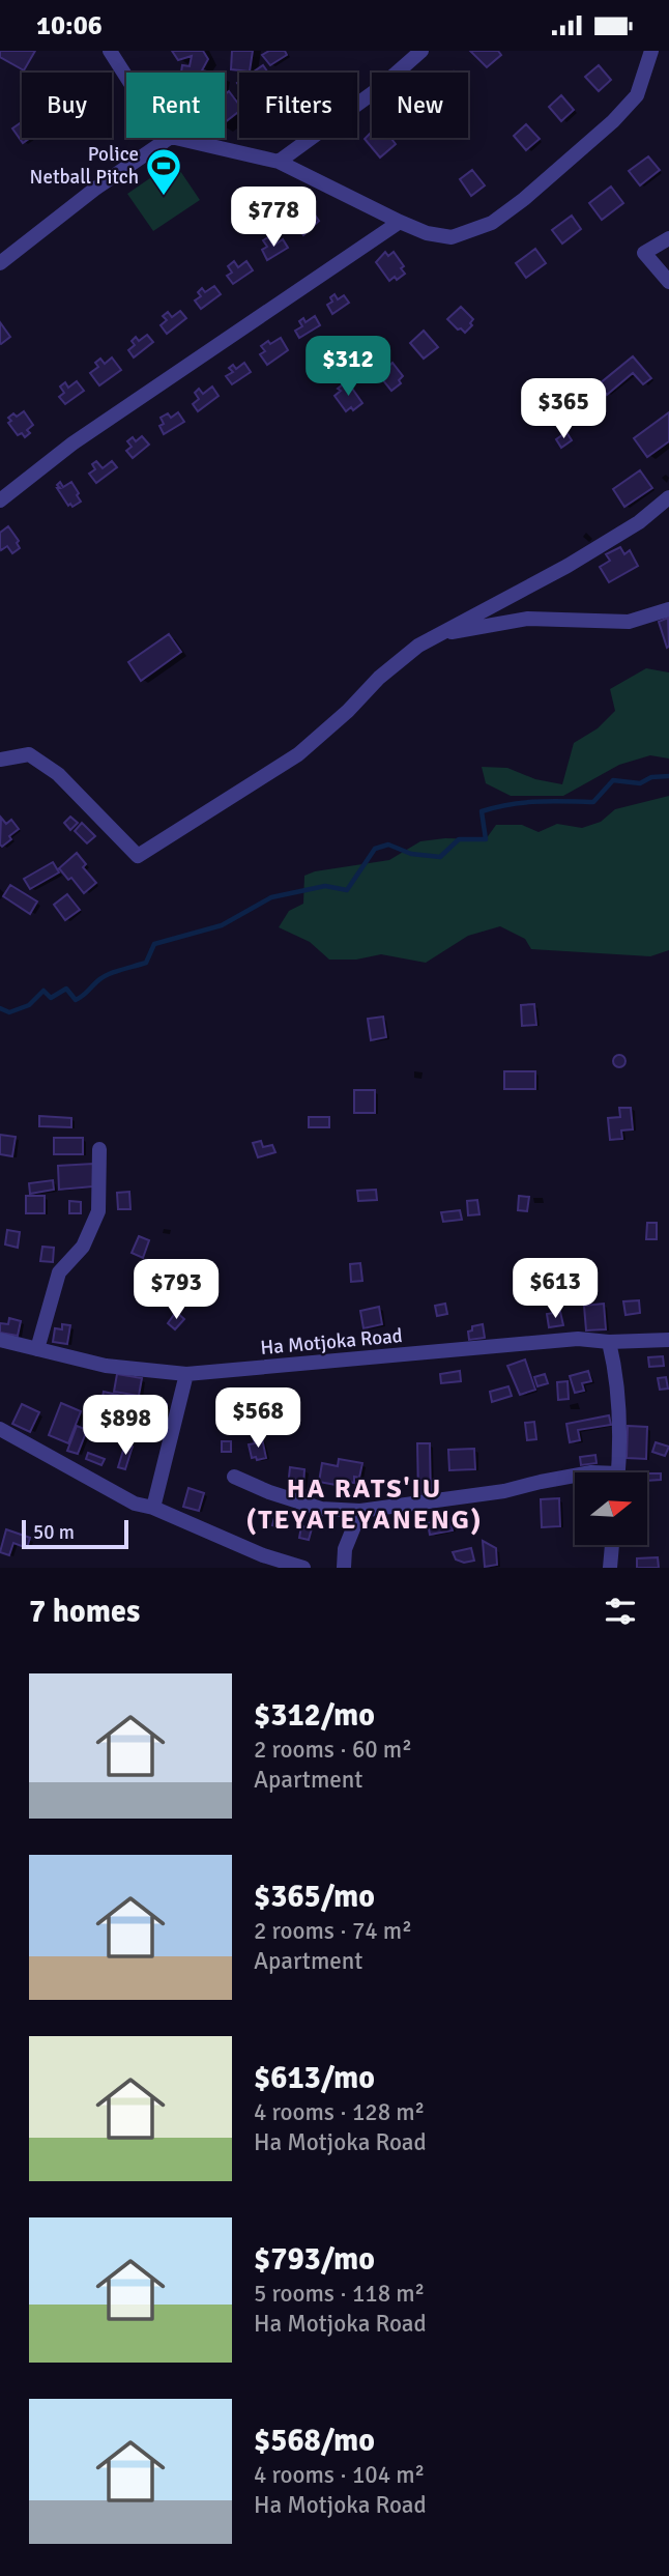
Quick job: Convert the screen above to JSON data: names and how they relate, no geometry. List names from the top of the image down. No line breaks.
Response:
{"streets":{"street":["Ha Motjoka Road"]},"districts":["HA RATS'IU (TEYATEYANENG)"],"places":{"sports":["Police Netball Pitch"]},"scale_bar":"50 m","north":"right","page":{"status":"10:06","chip":["Buy","Rent","Filters","New"],"price":["$778","$312","$365","$613","$793","$568","$898"],"scale":"50 m","heading":"7 homes","list":[{"name":"$312/mo","note":"2 rooms · 60 m² · Apartment"},{"name":"$365/mo","note":"2 rooms · 74 m² · Apartment"},{"name":"$613/mo","note":"4 rooms · 128 m² · Ha Motjoka Road"},{"name":"$793/mo","note":"5 rooms · 118 m² · Ha Motjoka Road"},{"name":"$568/mo","note":"4 rooms · 104 m² · Ha Motjoka Road"}]}}
